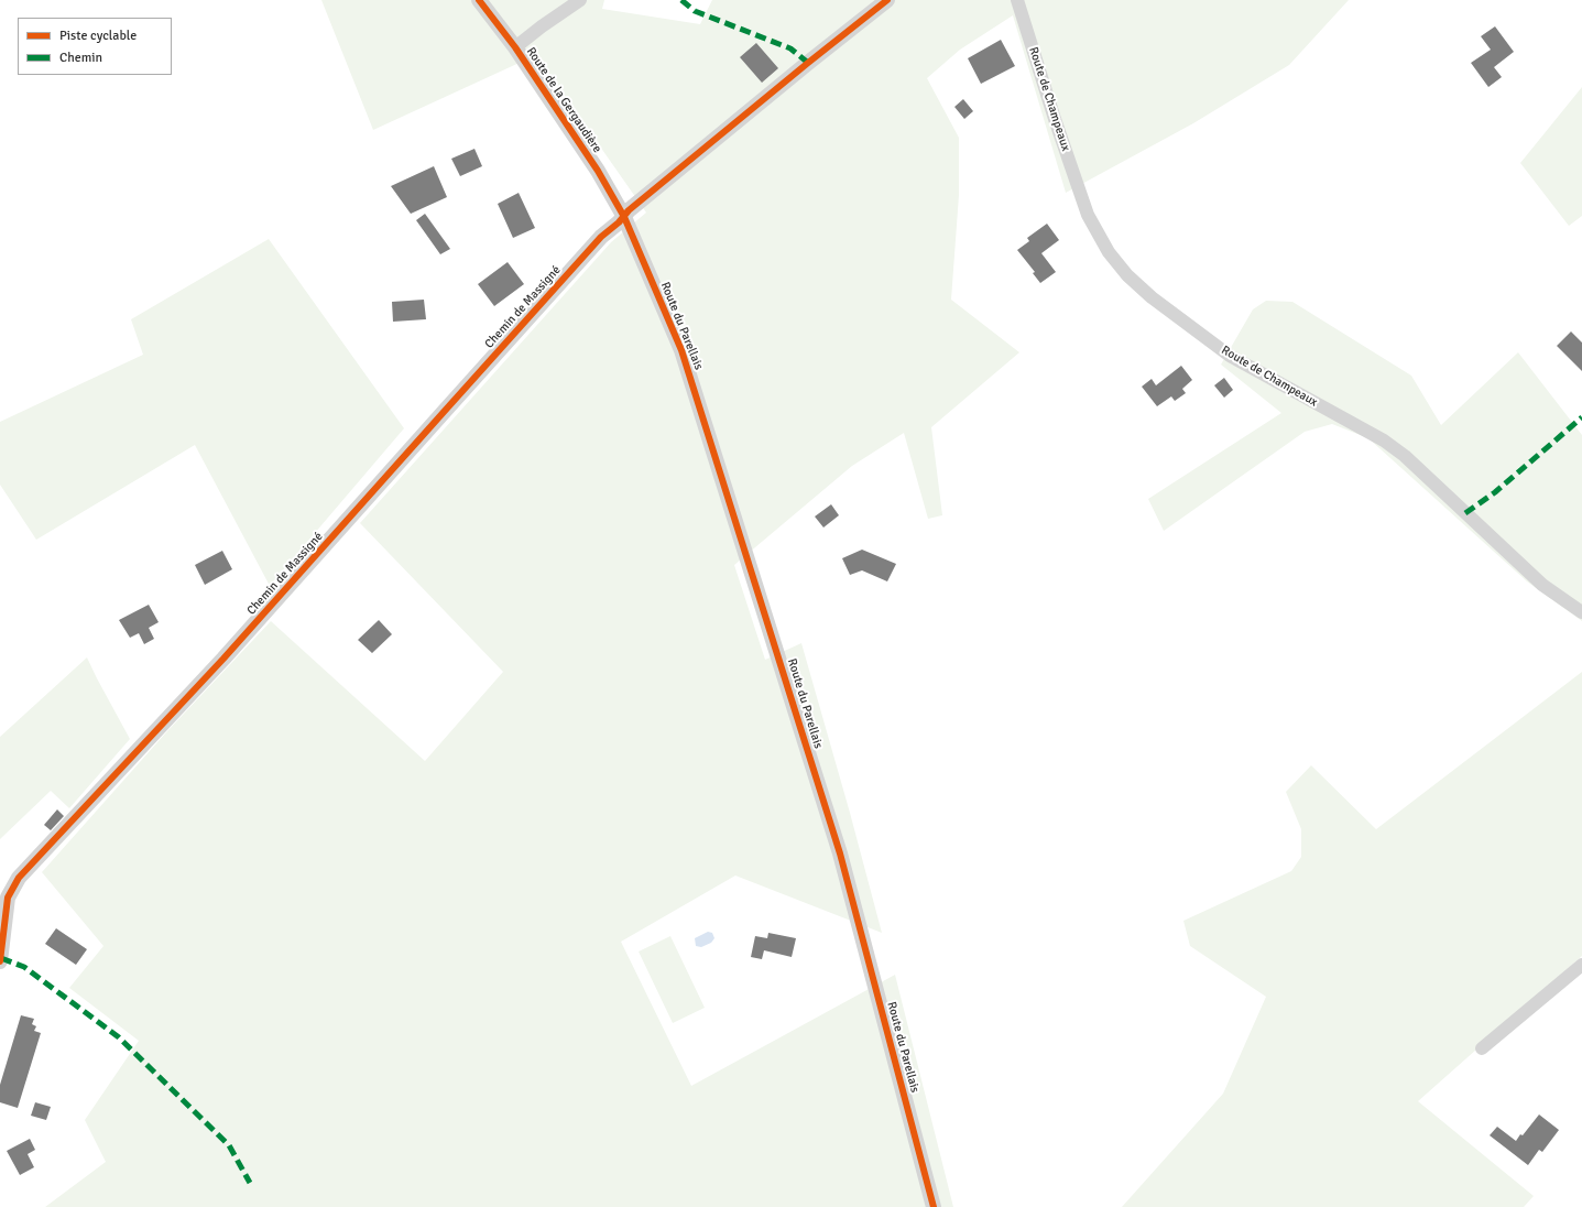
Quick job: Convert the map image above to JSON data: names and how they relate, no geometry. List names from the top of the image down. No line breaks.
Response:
{"streets":{"street":["Route de Champeaux","Route de la Gergaudière","Chemin de Massigné","Route du Parellais"]},"crossings":[["Route de la Gergaudière","Chemin de Massigné"],["Route de la Gergaudière","Route du Parellais"],["Chemin de Massigné","Route du Parellais"]],"legend":["Piste cyclable","Chemin"]}
